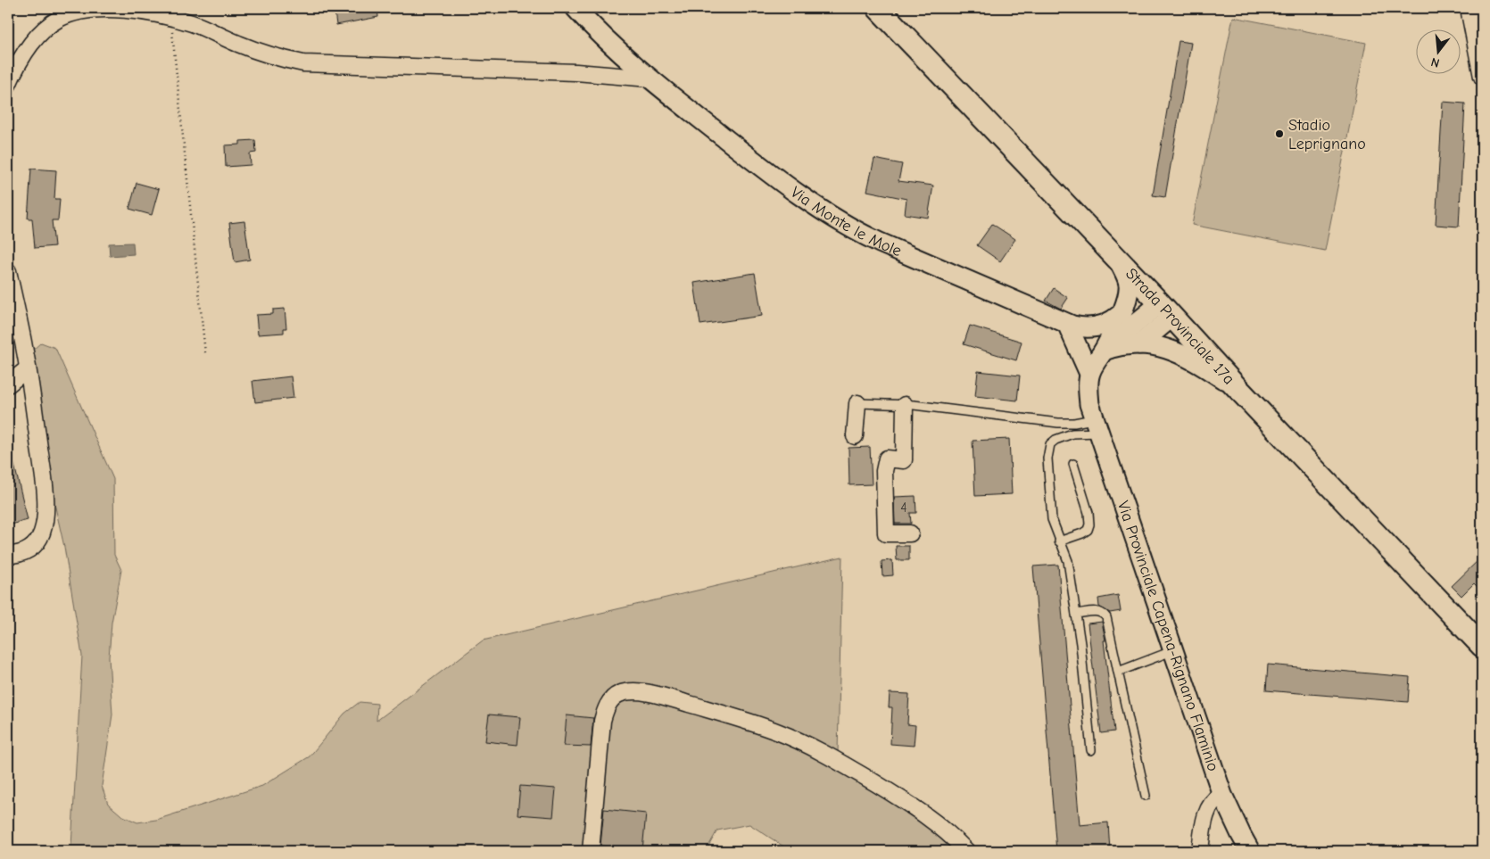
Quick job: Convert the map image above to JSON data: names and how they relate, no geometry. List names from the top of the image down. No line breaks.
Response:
{"streets":{"main road":["Strada Provinciale 17a"],"street":["Via Monte le Mole","Via Provinciale Capena-Rignano Flaminio"]},"places":["Stadio Leprignano"],"house_numbers":["4"],"north":"bottom"}
